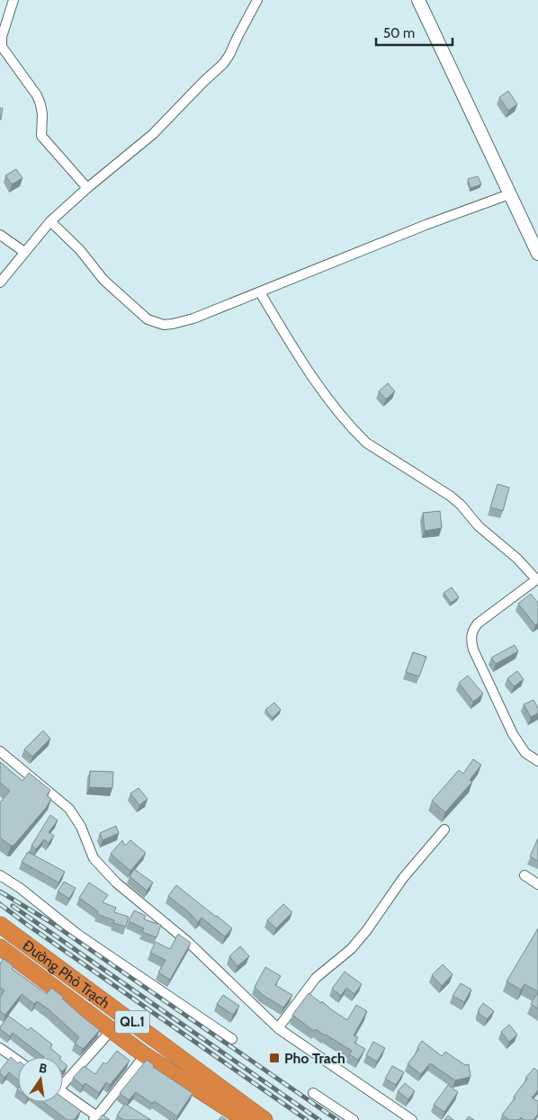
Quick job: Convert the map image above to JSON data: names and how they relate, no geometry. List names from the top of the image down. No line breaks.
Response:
{"streets":{"highway":["Đường Phò Trạch","QL.1"]},"places":{"transit":["Pho Trach"]},"scale_bar":"50 m","north":"top"}
